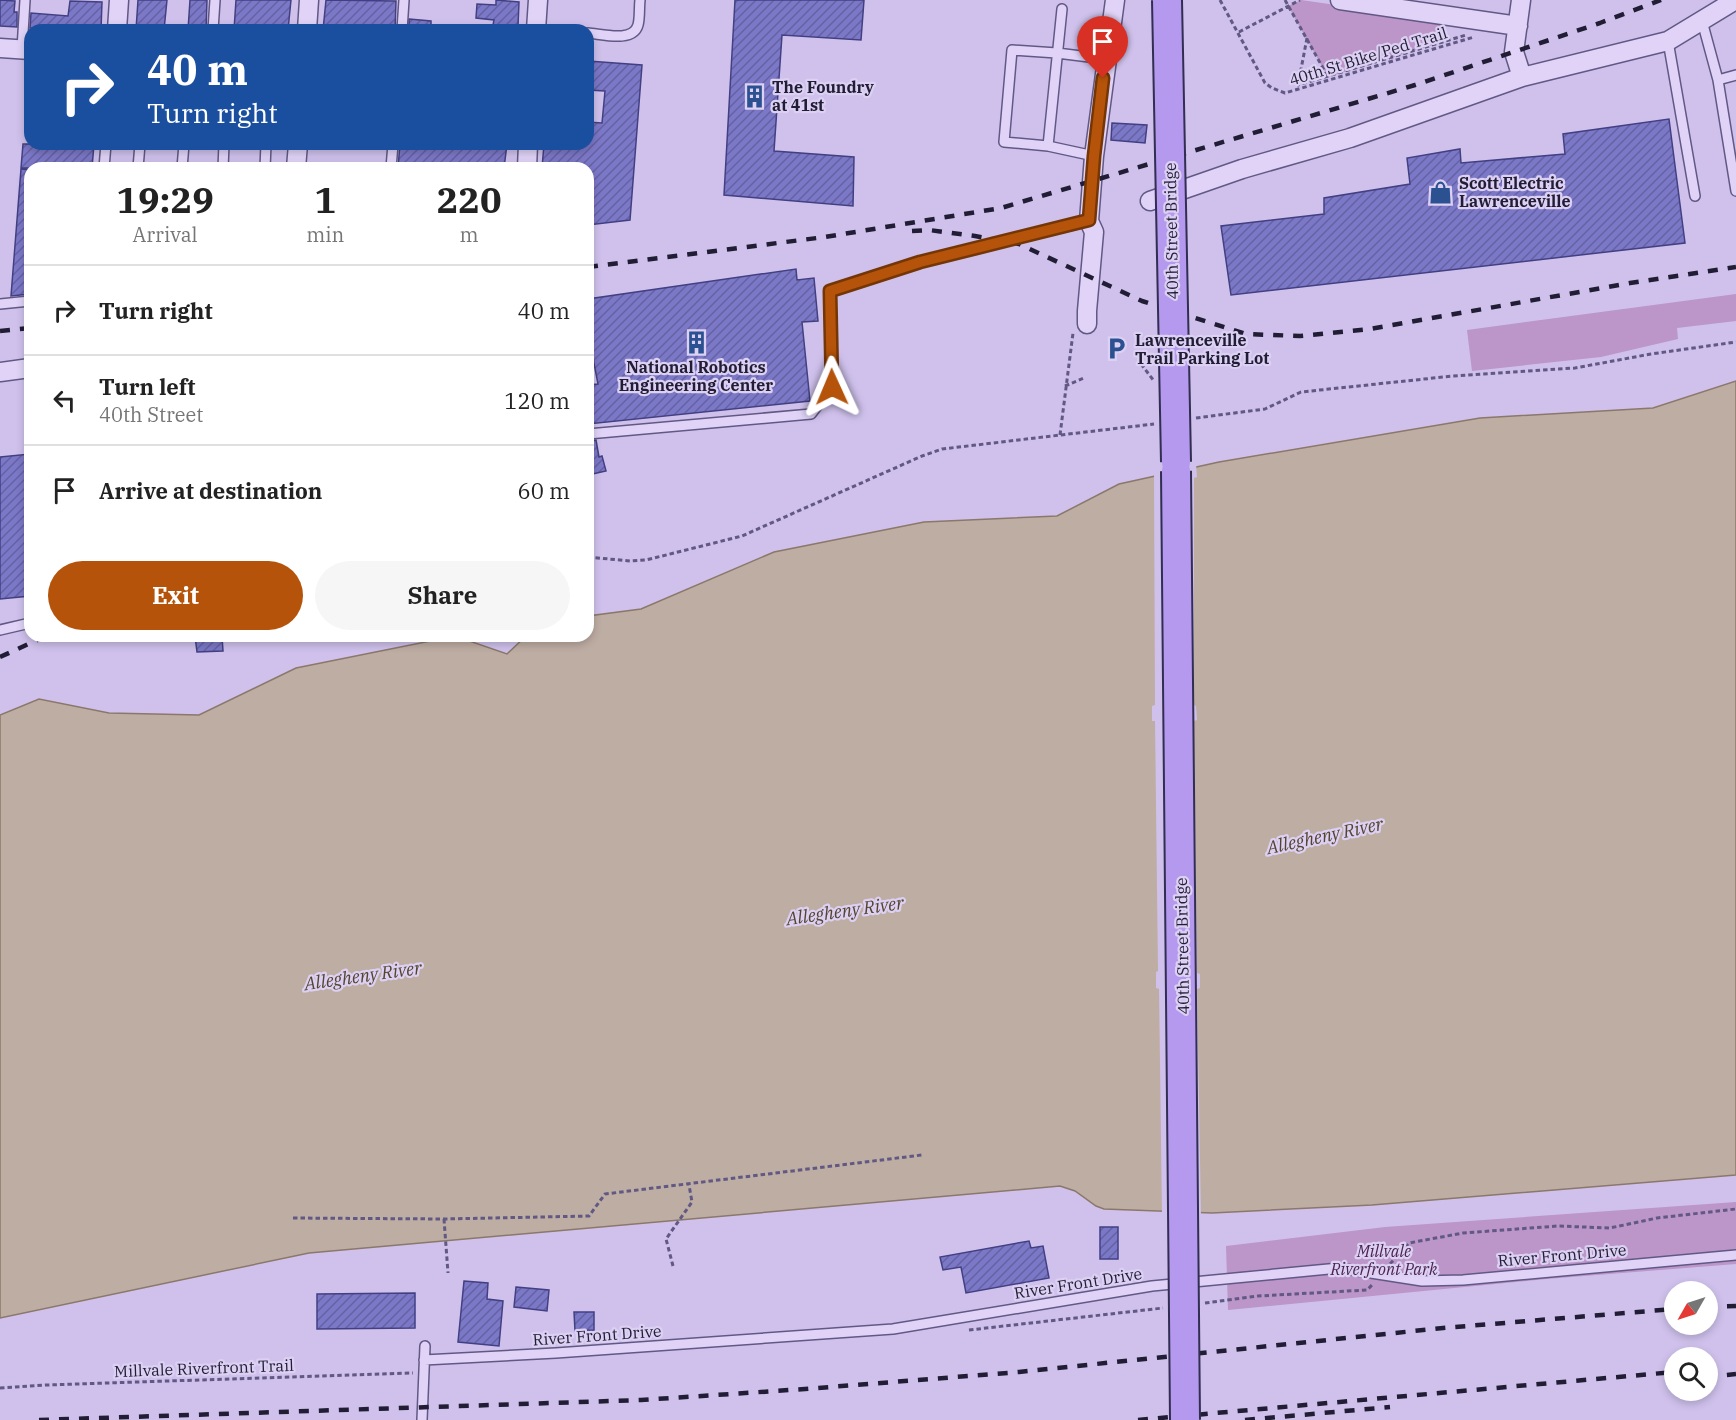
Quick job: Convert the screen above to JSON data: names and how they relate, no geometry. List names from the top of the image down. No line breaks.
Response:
{"streets":{"main road":["40th Street Bridge"],"lane":["River Front Drive"],"path":["40th St Bike/Ped Trail","Millvale Riverfront Trail"]},"water":["Allegheny River"],"parks":["Millvale Riverfront Park"],"places":{"building":["The Foundry at 41st","National Robotics Engineering Center"],"shop":["Scott Electric Lawrenceville"],"parking":["Lawrenceville Trail Parking Lot"]},"north":"bottom left","page":{"turn":["40 m","Turn right"],"eta":["19:29","Arrival","1","min","220","m"],"list":[{"name":"Turn right","value":"40 m"},{"name":"Turn left","note":"40th Street","value":"120 m"},{"name":"Arrive at destination","value":"60 m"}],"buttons":["Exit","Share"]}}
